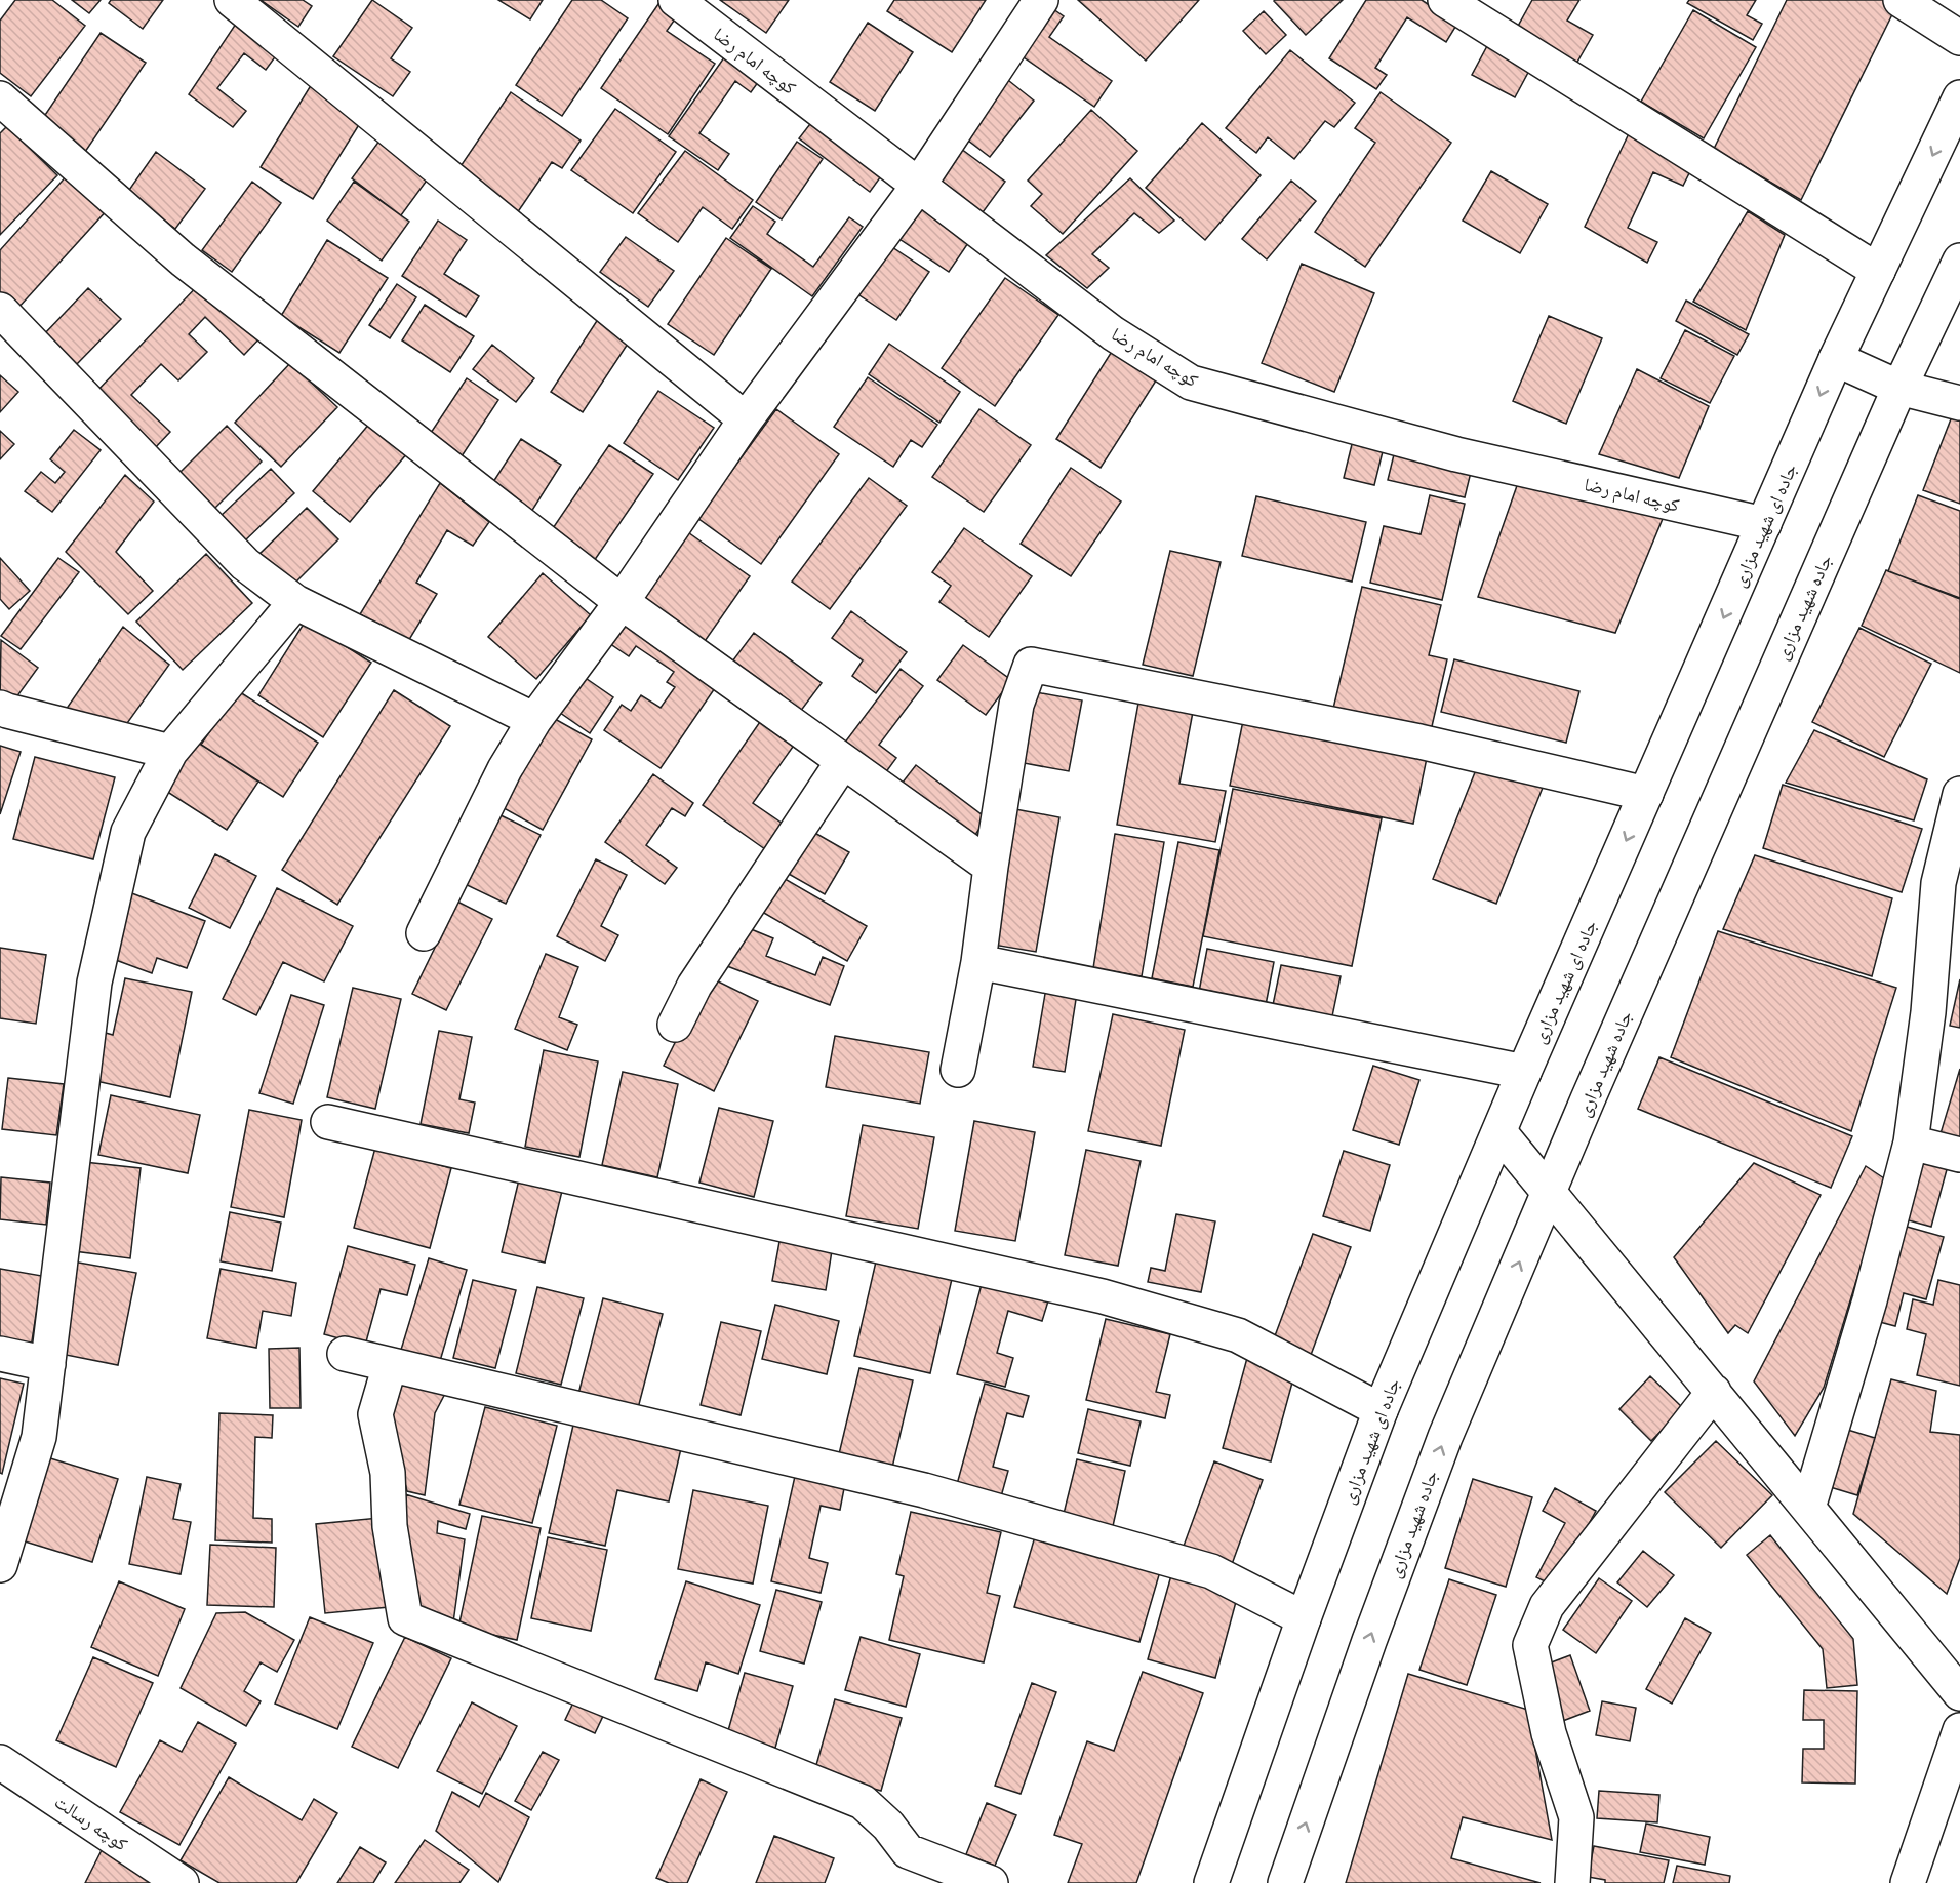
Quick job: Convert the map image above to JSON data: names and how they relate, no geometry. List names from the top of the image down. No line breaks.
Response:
{"streets":{"street":["کوچه امام رضا","جاده ای شهید مزاری","جاده شهید مزاری","کوچه رسالت"]},"crossings":[["کوچه امام رضا","جاده ای شهید مزاری"]],"one_way":["جاده ای شهید مزاری"]}
